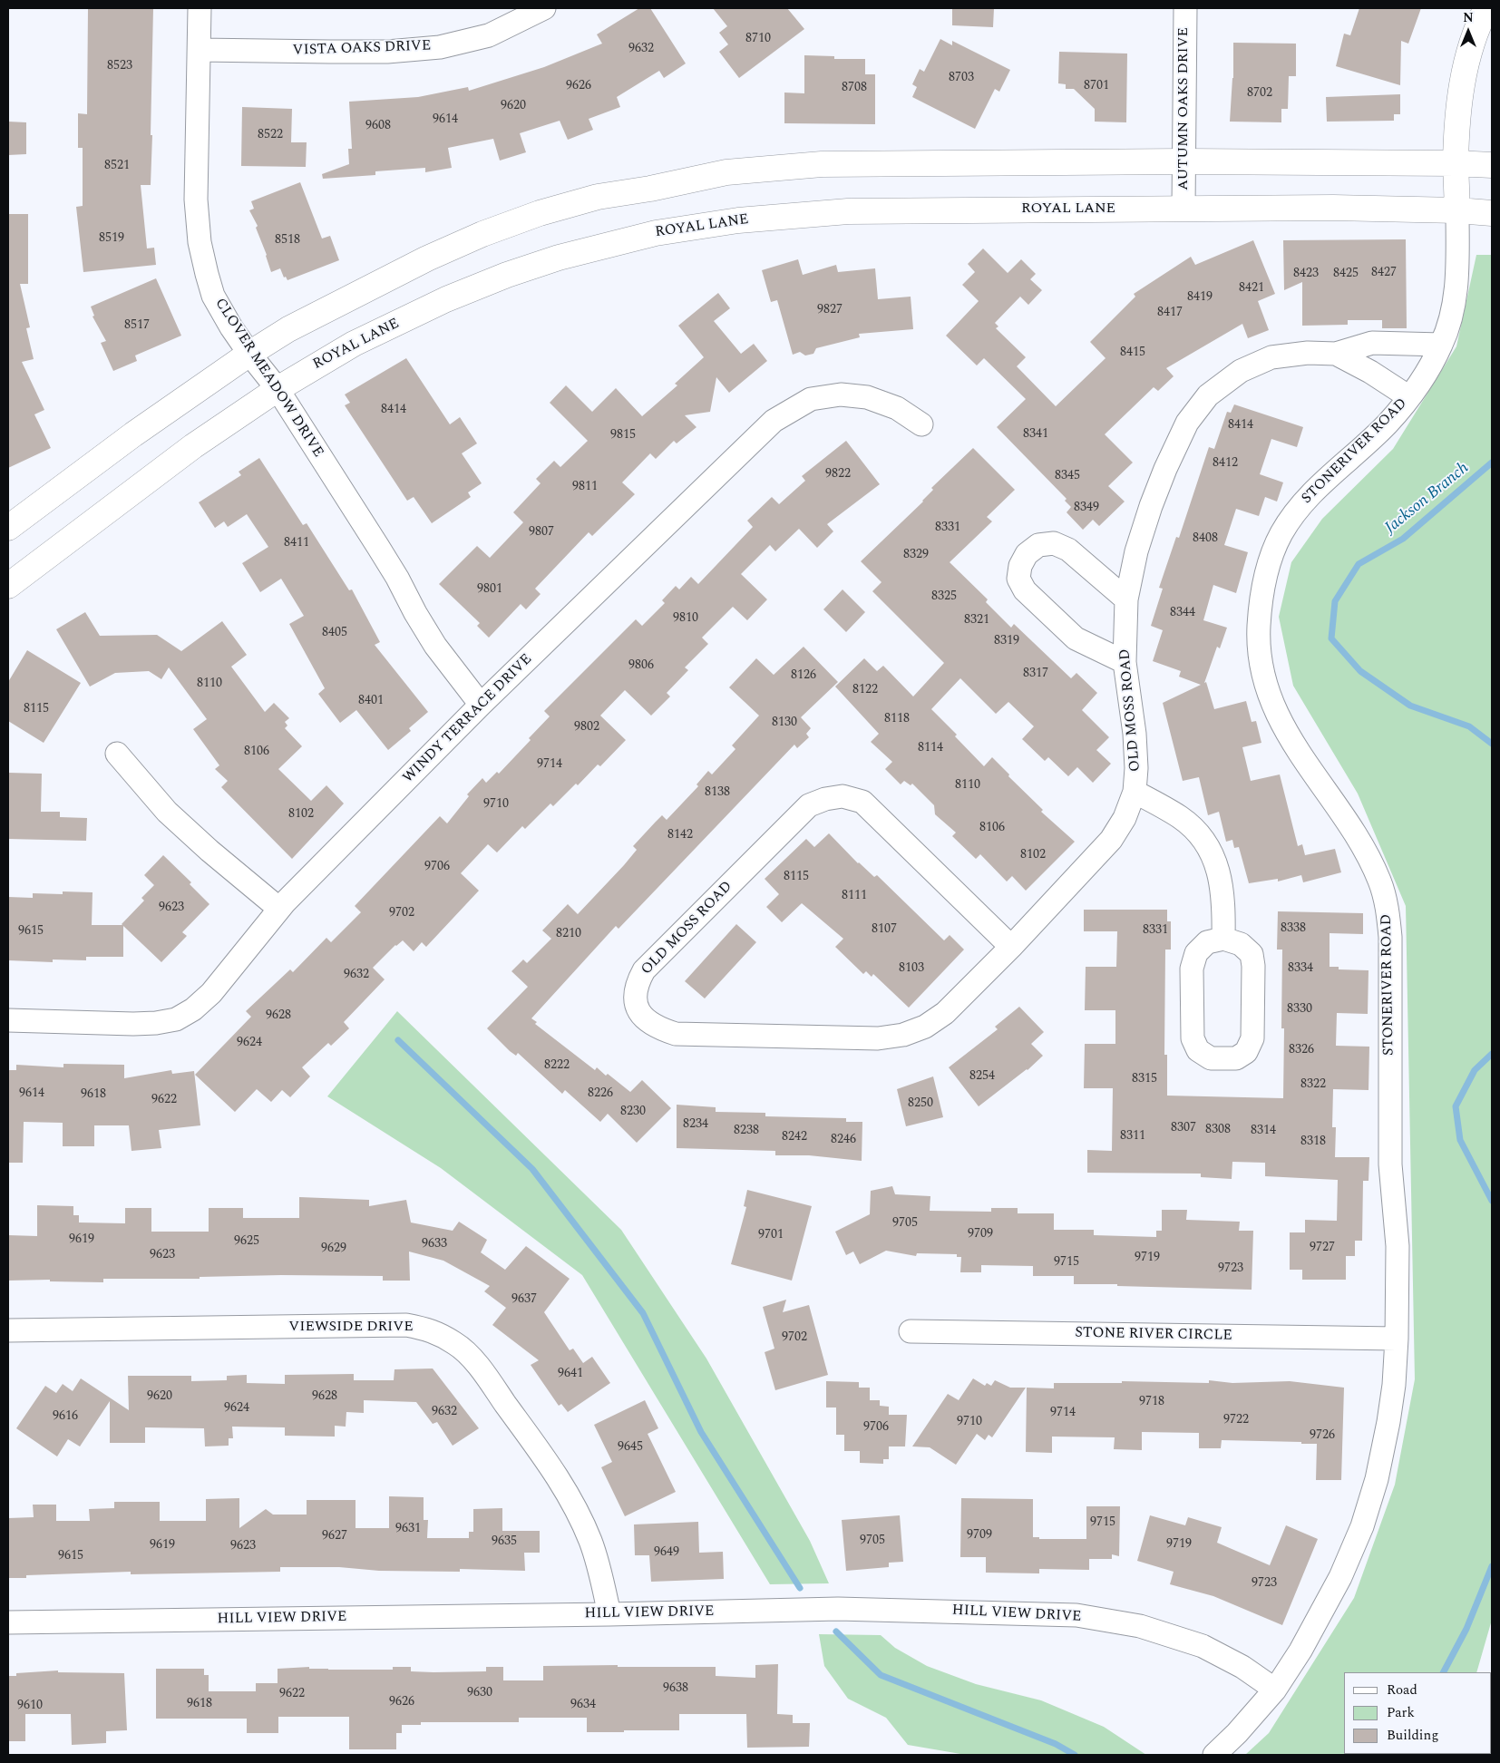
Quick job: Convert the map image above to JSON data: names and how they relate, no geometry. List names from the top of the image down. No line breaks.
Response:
{"streets":{"main road":["ROYAL LANE"],"street":["VISTA OAKS DRIVE","AUTUMN OAKS DRIVE","CLOVER MEADOW DRIVE","STONERIVER ROAD","OLD MOSS ROAD","WINDY TERRACE DRIVE","VIEWSIDE DRIVE","STONE RIVER CIRCLE","HILL VIEW DRIVE"]},"crossings":[["VISTA OAKS DRIVE","CLOVER MEADOW DRIVE"],["AUTUMN OAKS DRIVE","ROYAL LANE"],["ROYAL LANE","CLOVER MEADOW DRIVE"],["ROYAL LANE","STONERIVER ROAD"],["CLOVER MEADOW DRIVE","WINDY TERRACE DRIVE"],["STONERIVER ROAD","OLD MOSS ROAD"],["STONERIVER ROAD","STONE RIVER CIRCLE"],["STONERIVER ROAD","HILL VIEW DRIVE"],["VIEWSIDE DRIVE","HILL VIEW DRIVE"]],"water":["Jackson Branch"],"house_numbers":["8710","9632","8523","8703","9626","8701","8708","8702","9620","9614","9608","8522","8521","8519","8518","8427","8423","8425","8421","8419","9827","8417","8517","8415","8414","8414","8341","9815","8412","9822","8345","9811","8349","8331","9807","8408","8411","8329","9801","8325","8344","9810","8321","8405","8319","9806","8317","8126","8110","8122","8401","8115","8118","8130","9802","8114","8106","9714","8110","8138","9710","8102","8106","8142","8102","9706","8115","8111","9623","9702","8338","8107","8331","9615","8210","8103","8334","9632","8330","9628","9624","8326","8222","8254","8315","8322","9614","8226","9618","9622","8250","8230","8234","8307","8308","8238","8314","8311","8242","8246","8318","9705","9709","9701","9619","9625","9633","9727","9629","9623","9719","9715","9723","9637","9702","9641","9620","9628","9718","9624","9632","9714","9616","9722","9710","9706","9726","9645","9715","9631","9709","9627","9705","9635","9719","9619","9623","9649","9615","9723","9638","9630","9622","9626","9618","9634","9610"],"legend":["Road","Park","Building"],"north":"top"}
